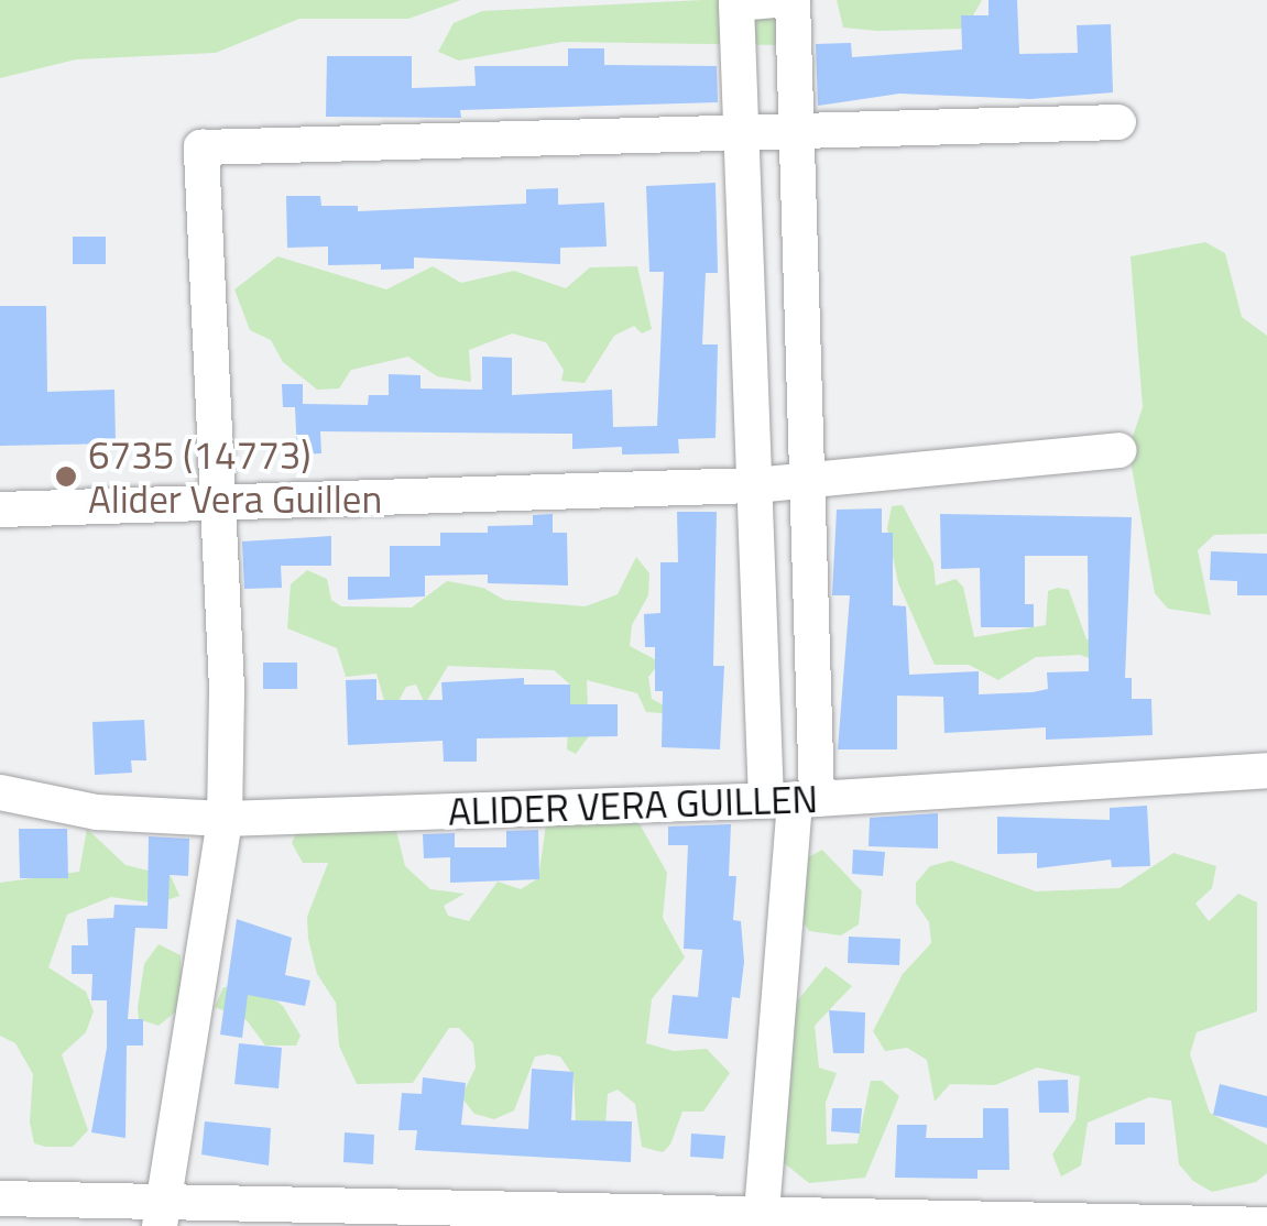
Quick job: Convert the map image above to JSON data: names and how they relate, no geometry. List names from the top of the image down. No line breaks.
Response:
{"streets":{"street":["ALIDER VERA GUILLEN"]},"places":["6735 (14773) Alider Vera Guillen"]}
